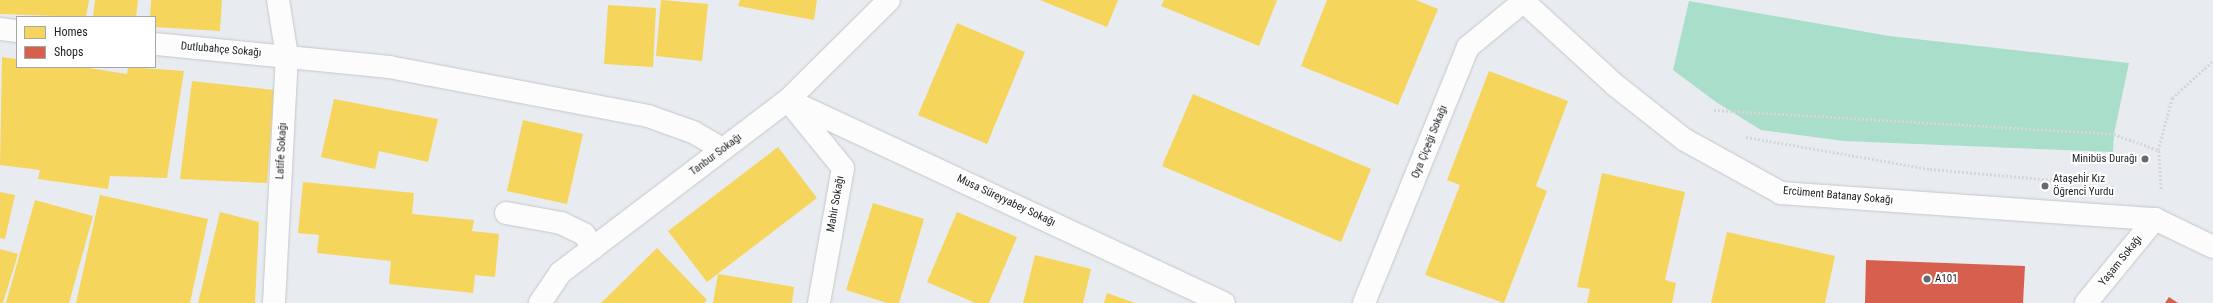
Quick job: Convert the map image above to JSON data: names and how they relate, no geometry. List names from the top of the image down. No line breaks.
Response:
{"streets":{"street":["Dutlubahçe Sokağı","Oya Çiçeği Sokağı","Latife Sokağı","Tanbur Sokağı","Ercüment Batanay Sokağı","Musa Süreyyabey Sokağı","Mahir Sokağı","Yaşam Sokağı"]},"crossings":[["Dutlubahçe Sokağı","Latife Sokağı"],["Dutlubahçe Sokağı","Tanbur Sokağı"],["Oya Çiçeği Sokağı","Ercüment Batanay Sokağı"],["Tanbur Sokağı","Musa Süreyyabey Sokağı"],["Tanbur Sokağı","Mahir Sokağı"],["Ercüment Batanay Sokağı","Yaşam Sokağı"],["Musa Süreyyabey Sokağı","Mahir Sokağı"]],"places":["Minibüs Durağı","Ataşehi̇r Kız Öğrenci̇ Yurdu","A101"],"legend":["Homes","Shops"]}
